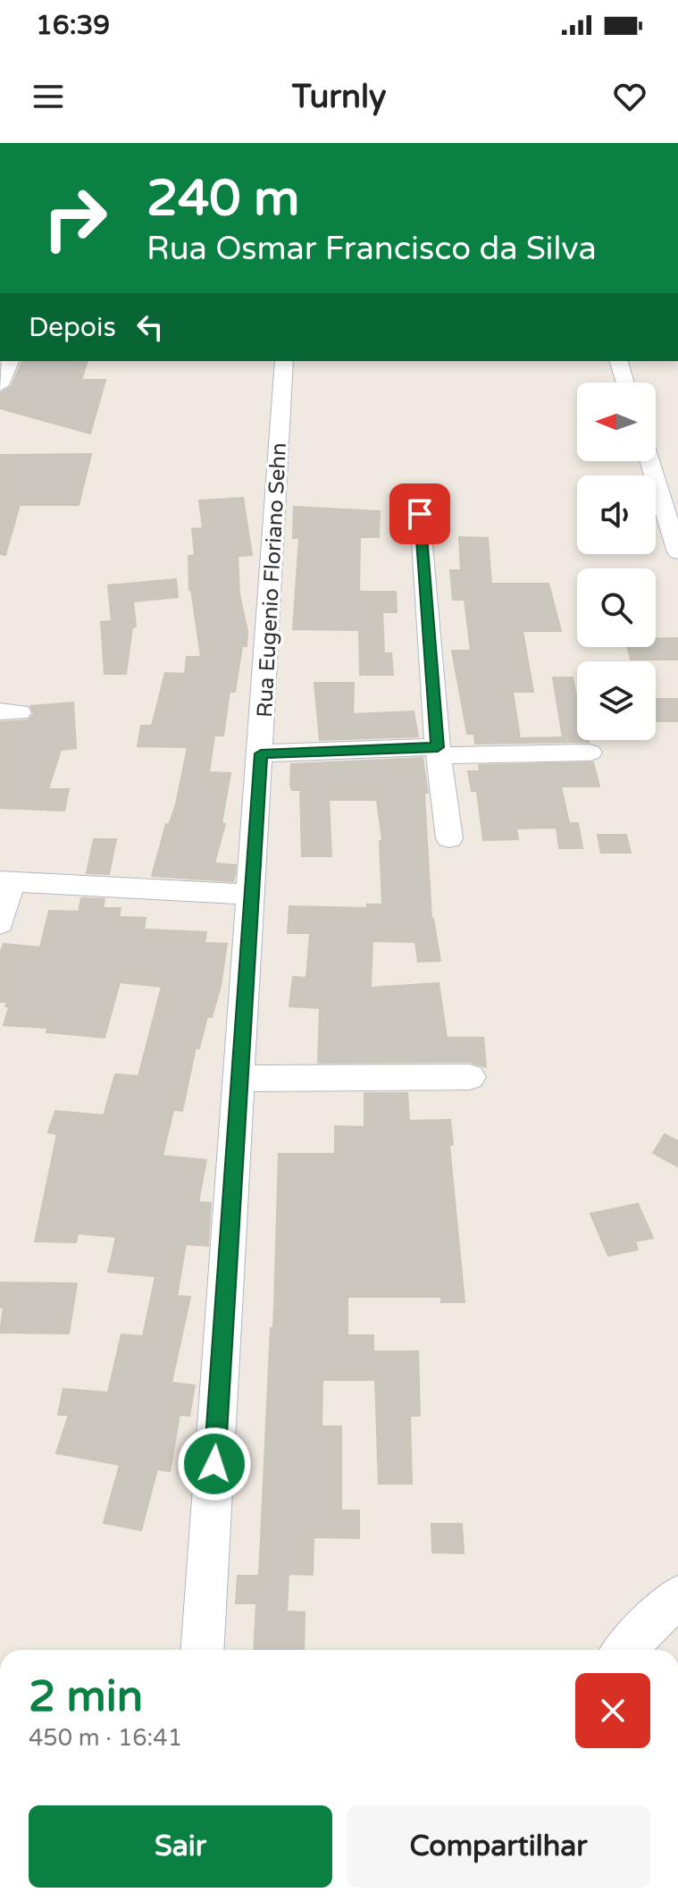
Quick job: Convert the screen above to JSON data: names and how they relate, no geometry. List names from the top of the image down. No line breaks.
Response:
{"streets":{"street":["Rua Eugenio Floriano Sehn"]},"north":"left","page":{"status":"16:39","header":"Turnly","turn":["240 m","Rua Osmar Francisco da Silva"],"then":"Depois","heading":["2 min","450 m · 16:41"],"buttons":["Sair","Compartilhar"]}}
